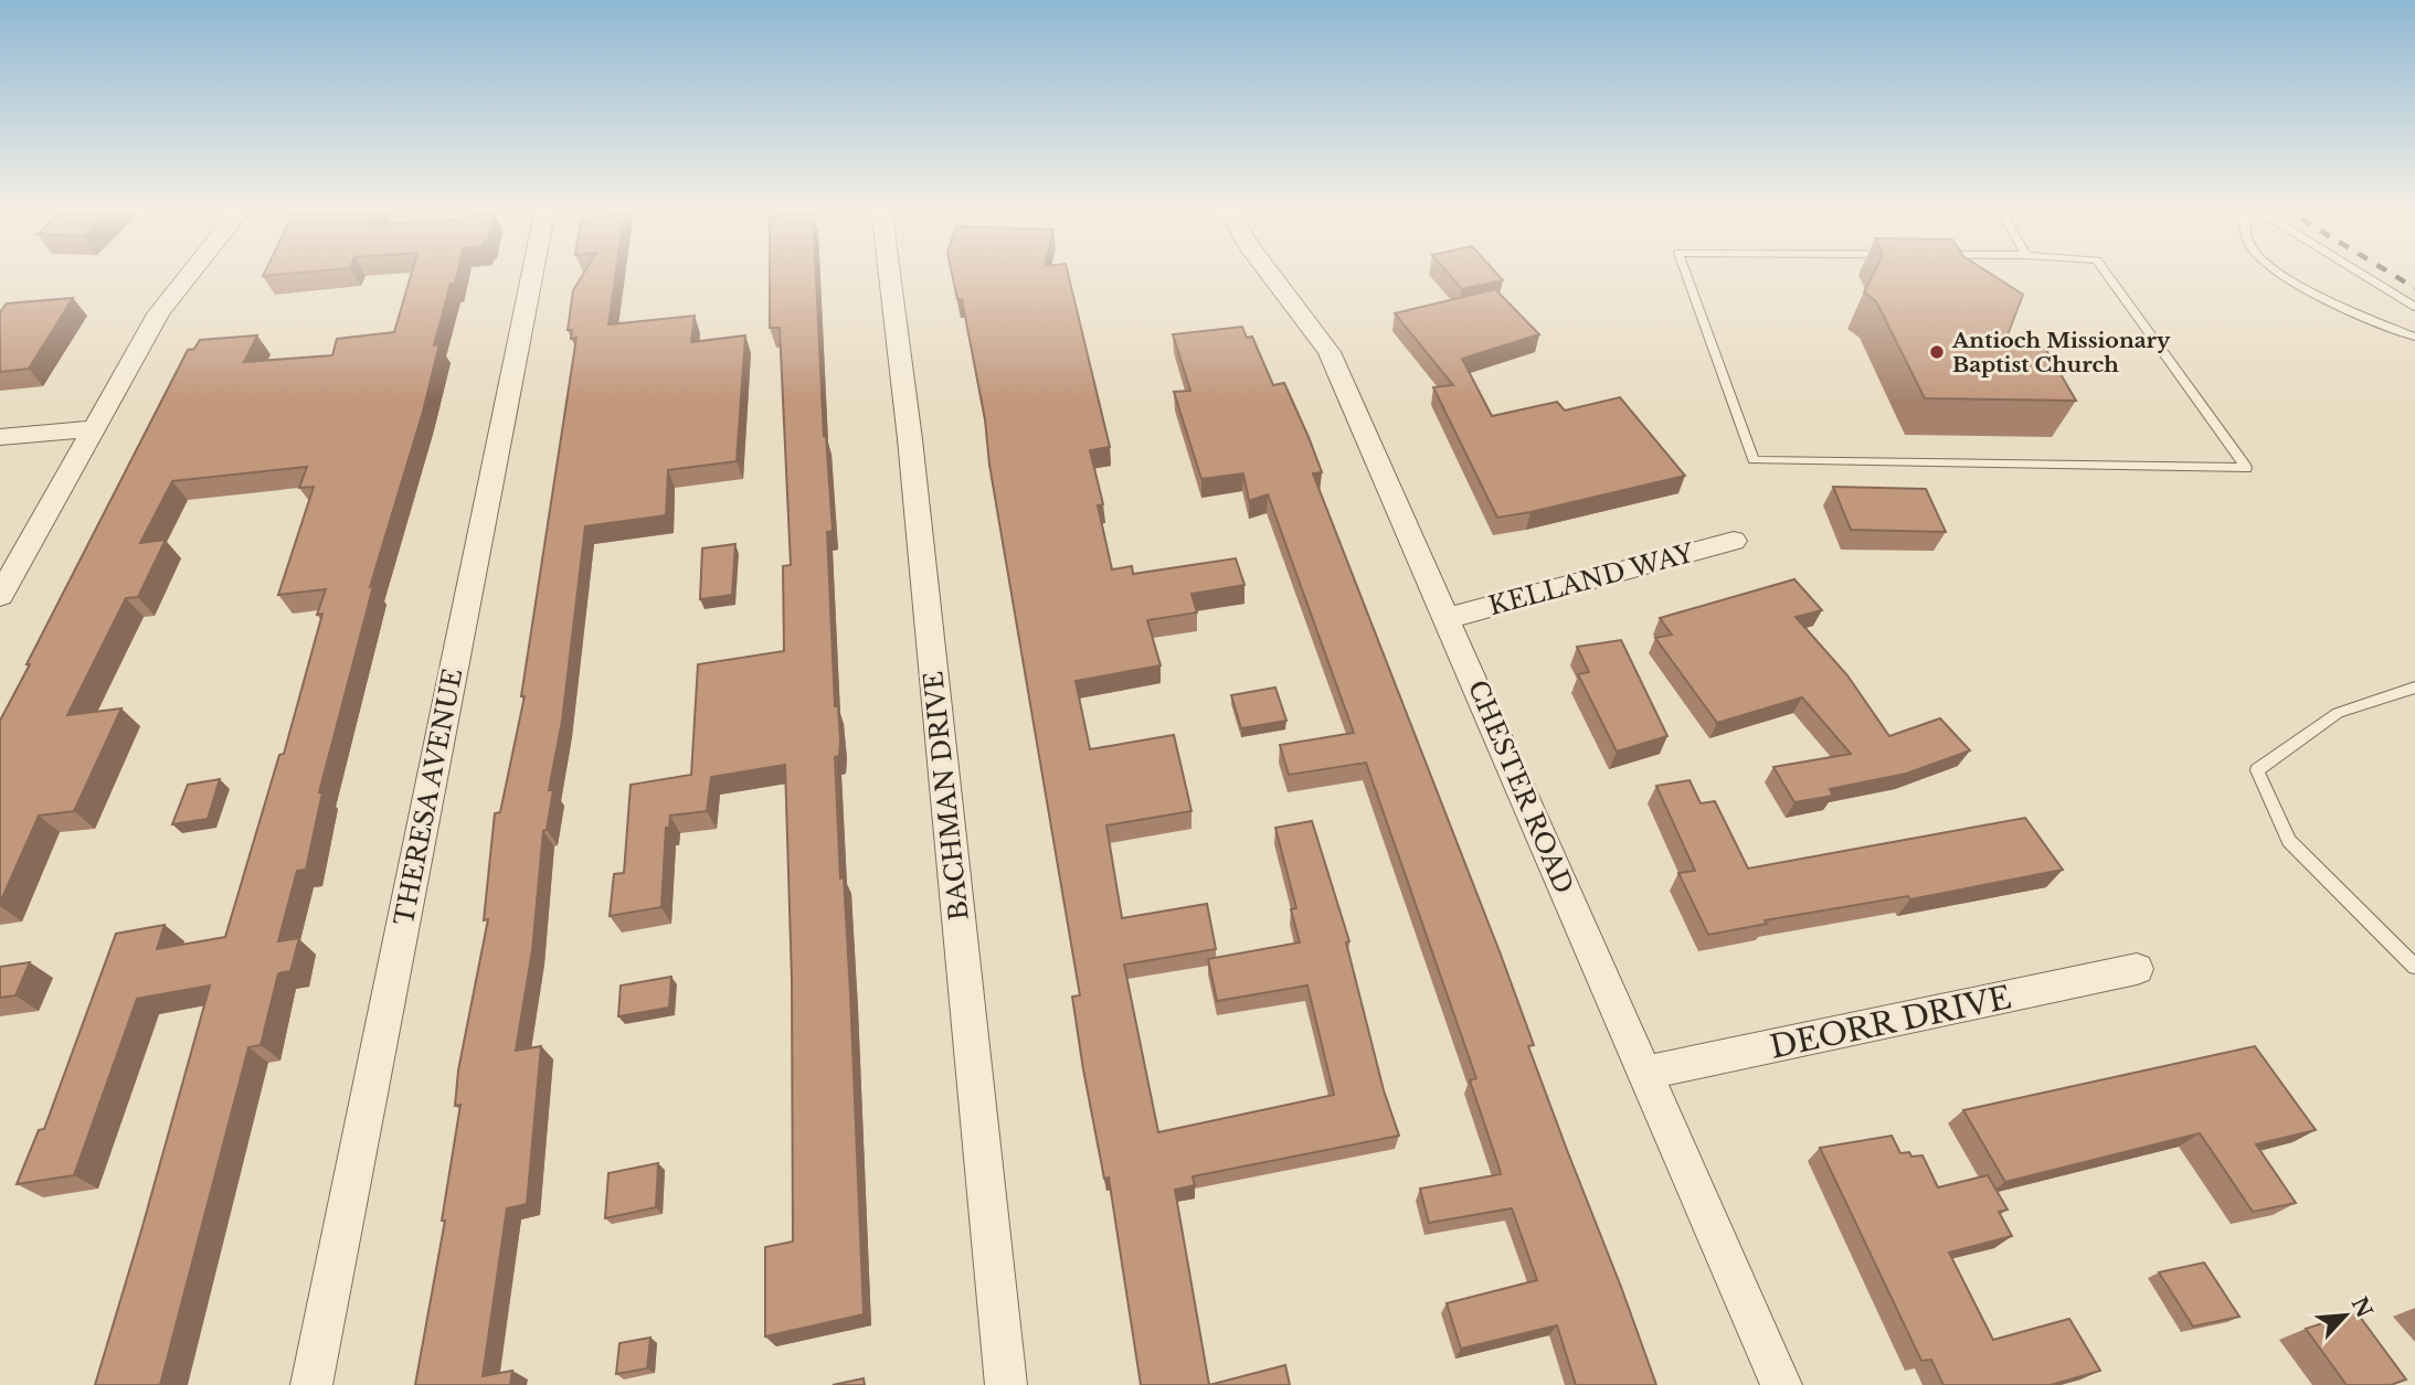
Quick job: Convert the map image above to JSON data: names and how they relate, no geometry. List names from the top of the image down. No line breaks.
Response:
{"streets":{"street":["KELLAND WAY","CHESTER ROAD","BACHMAN DRIVE","THERESA AVENUE","DEORR DRIVE"]},"crossings":[["KELLAND WAY","CHESTER ROAD"],["CHESTER ROAD","DEORR DRIVE"]],"places":["Antioch Missionary Baptist Church"],"north":"top right"}
